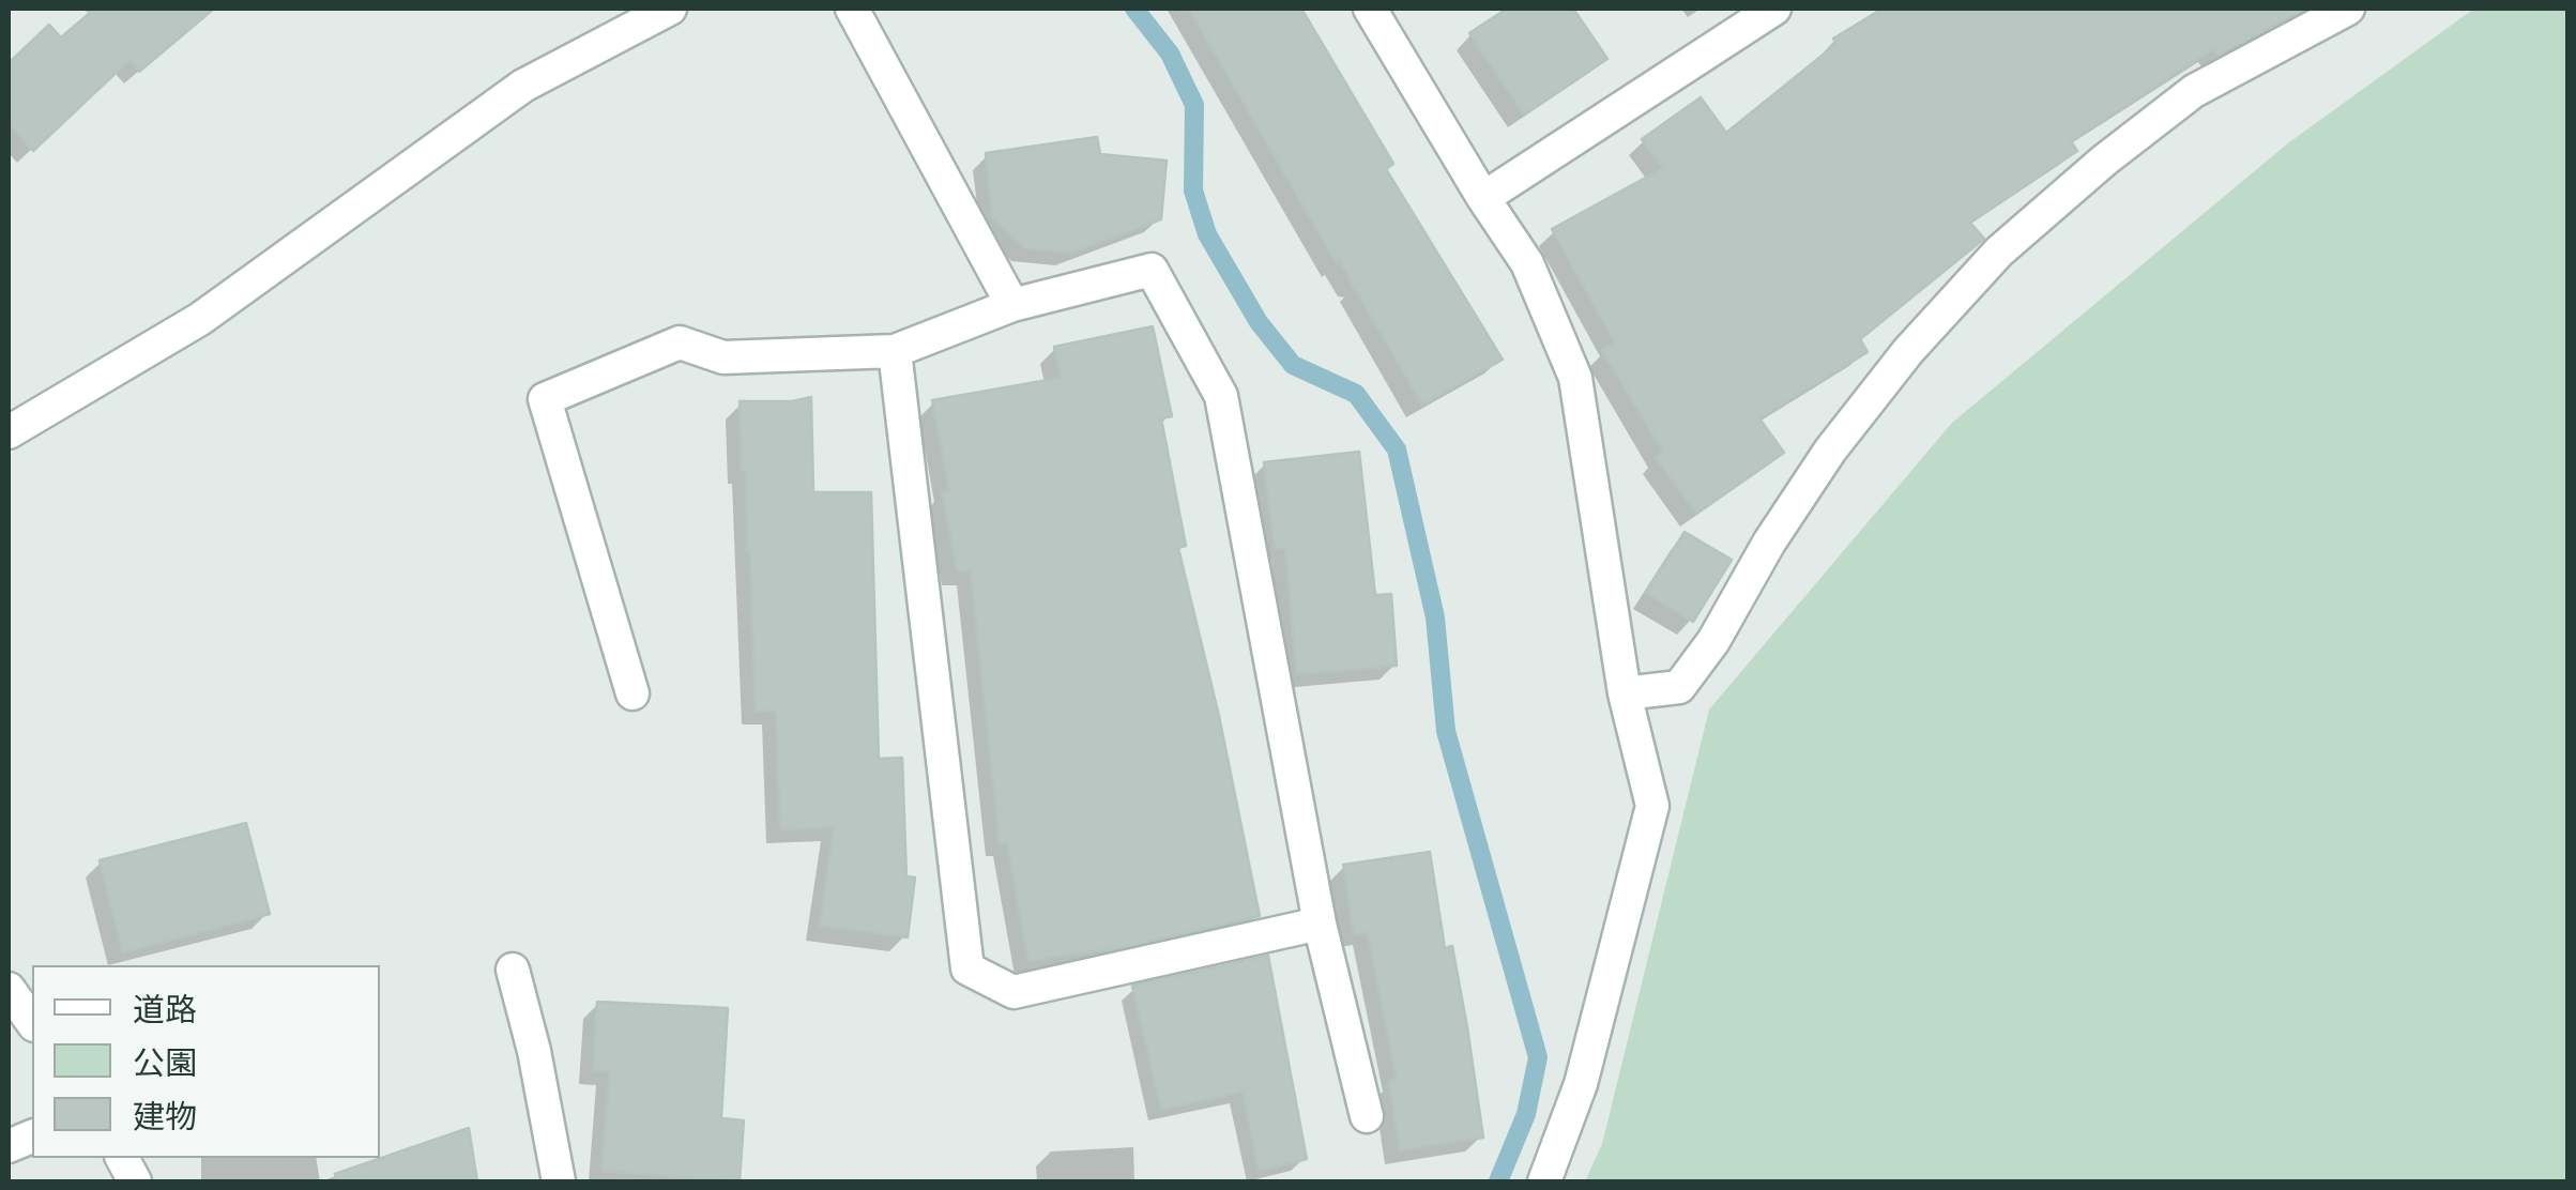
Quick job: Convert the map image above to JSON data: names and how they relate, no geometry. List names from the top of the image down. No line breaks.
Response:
{"legend":["道路","公園","建物"]}
